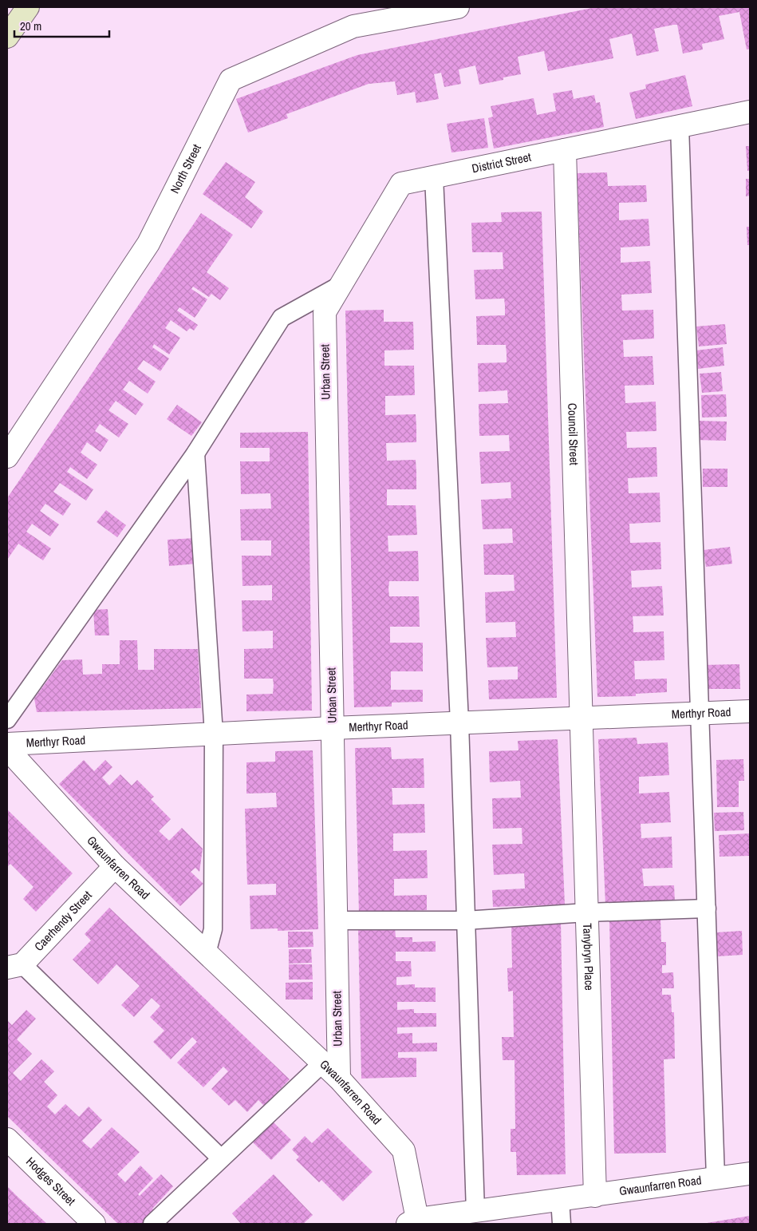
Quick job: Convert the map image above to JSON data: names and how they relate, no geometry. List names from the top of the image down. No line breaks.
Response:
{"streets":{"street":["District Street","North Street","Urban Street","Council Street","Merthyr Road","Gwaunfarren Road","Caerhendy Street","Tanybryn Place","Hodges Street"]},"crossings":[["District Street","Urban Street"],["District Street","Council Street"],["Urban Street","Merthyr Road"],["Urban Street","Gwaunfarren Road"],["Council Street","Merthyr Road"],["Council Street","Tanybryn Place"],["Merthyr Road","Tanybryn Place"],["Gwaunfarren Road","Caerhendy Street"],["Gwaunfarren Road","Tanybryn Place"]],"scale_bar":"20 m"}
